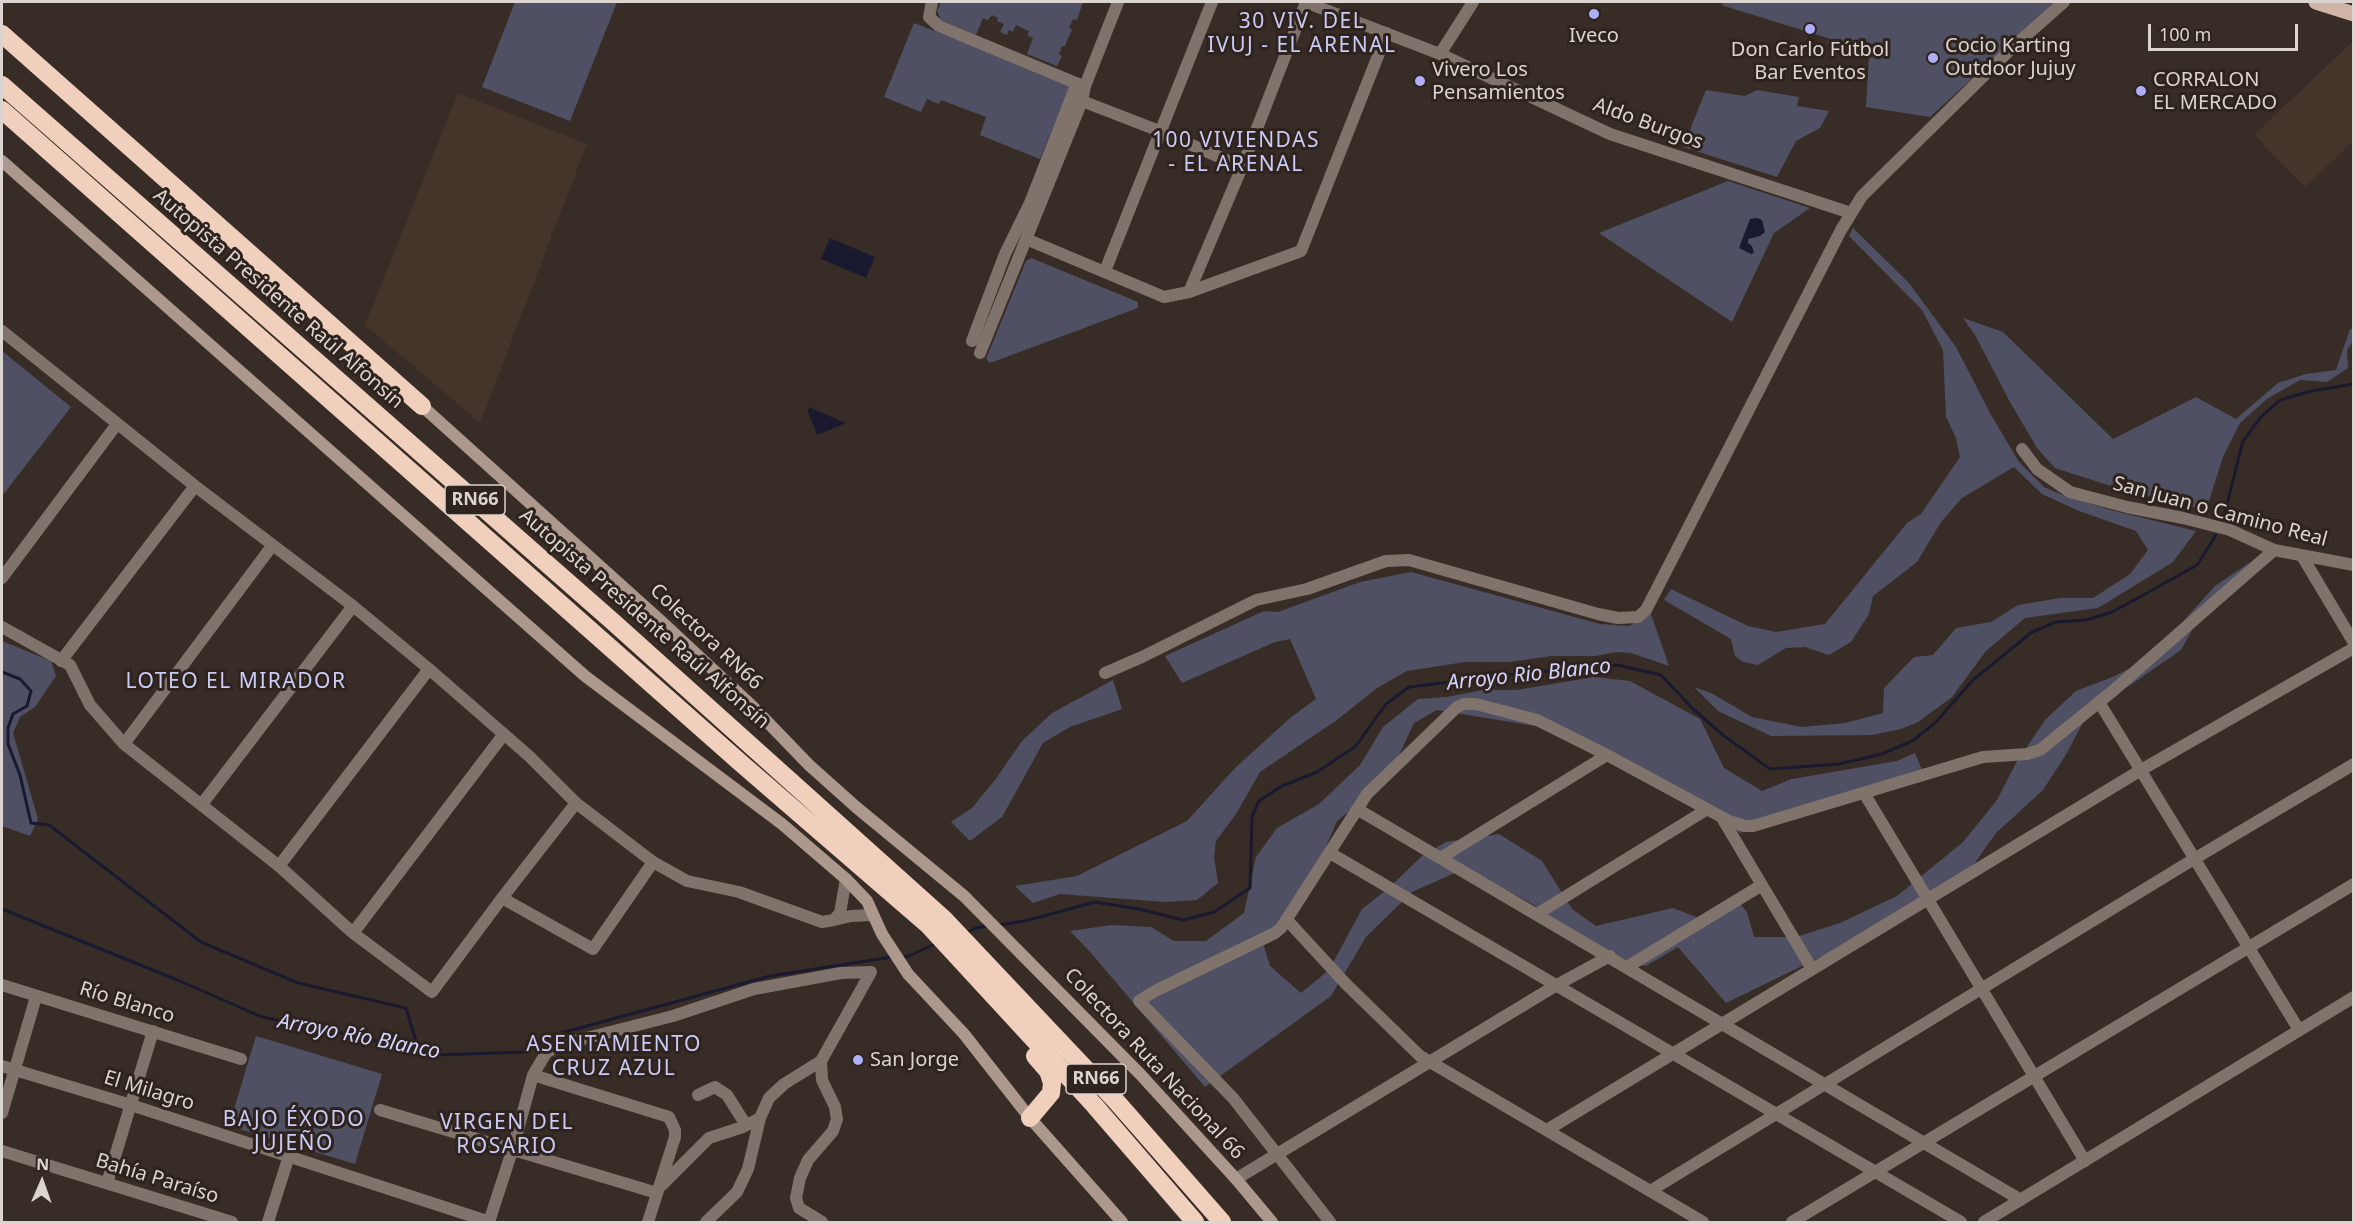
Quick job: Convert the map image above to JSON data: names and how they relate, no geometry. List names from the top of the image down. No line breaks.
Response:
{"streets":{"highway":["Autopista Presidente Raúl Alfonsín","RN66"],"street":["Aldo Burgos","San Juan o Camino Real","Colectora RN66","Río Blanco","Colectora Ruta Nacional 66","El Milagro","Bahía Paraíso"]},"crossings":[["Colectora RN66","Colectora Ruta Nacional 66"]],"districts":["30 VIV. DEL IVUJ - EL ARENAL","100 VIVIENDAS - EL ARENAL","LOTEO EL MIRADOR","ASENTAMIENTO CRUZ AZUL","BAJO ÉXODO JUJEÑO","VIRGEN DEL ROSARIO"],"water":["Arroyo Rio Blanco","Arroyo Río Blanco"],"places":["Iveco","Don Carlo Fútbol Bar Eventos","Cocio Karting Outdoor Jujuy","Vivero Los Pensamientos","CORRALON EL MERCADO","San Jorge"],"scale_bar":"100 m","north":"top"}
